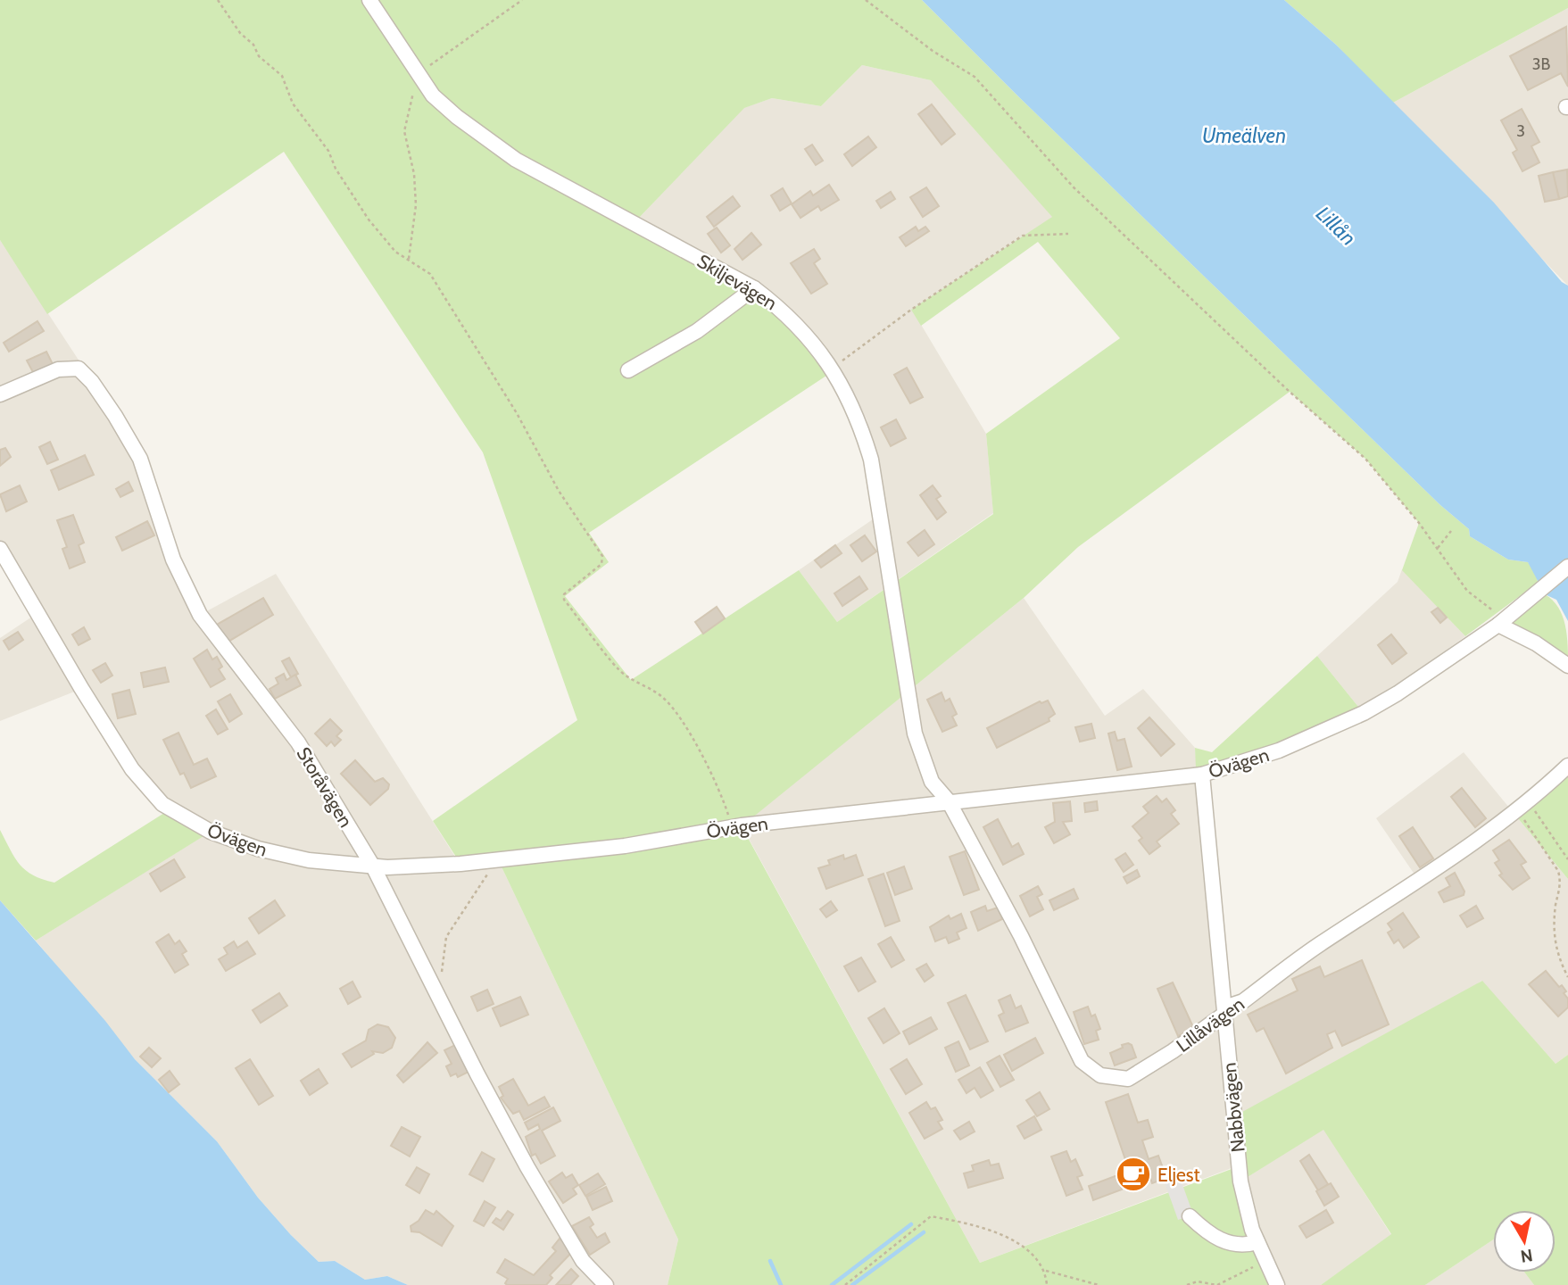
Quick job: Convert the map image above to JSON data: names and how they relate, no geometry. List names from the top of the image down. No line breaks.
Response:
{"streets":{"street":["Skiljevägen","Övägen","Storåvägen","Lillåvägen","Nabbvägen"]},"crossings":[["Skiljevägen","Övägen"],["Skiljevägen","Lillåvägen"],["Övägen","Storåvägen"],["Övägen","Lillåvägen"],["Övägen","Nabbvägen"],["Lillåvägen","Nabbvägen"]],"water":["Umeälven","Lillån"],"places":{"cafe":["Eljest"]},"house_numbers":["3B","3"],"north":"bottom"}
